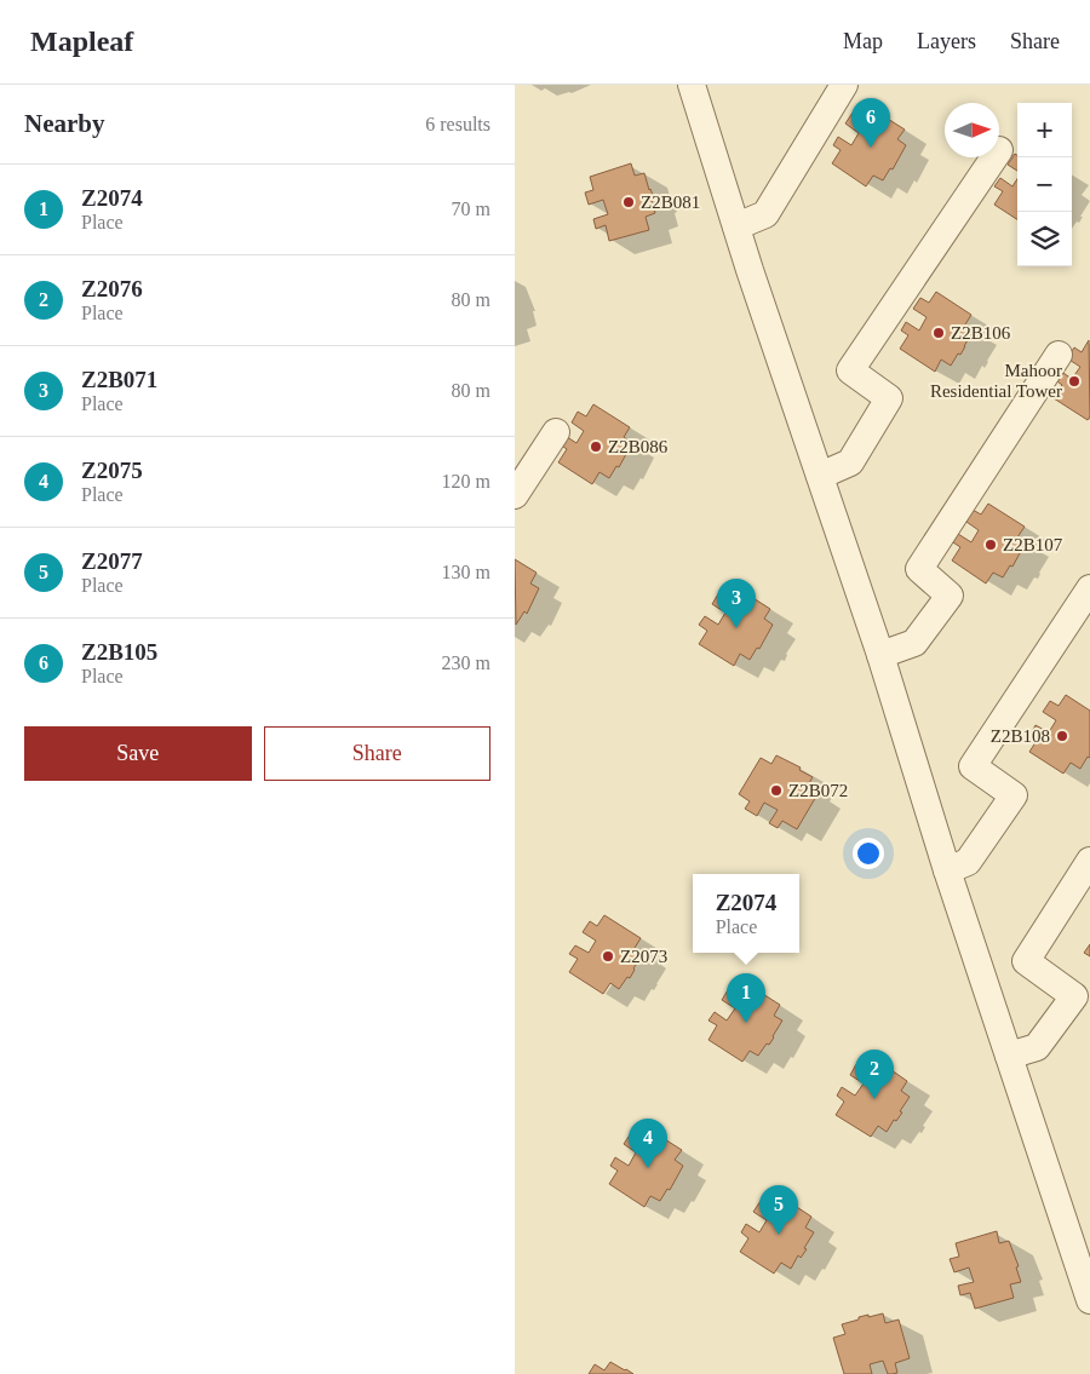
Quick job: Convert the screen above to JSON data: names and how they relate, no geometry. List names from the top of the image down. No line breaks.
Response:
{"places":["Z2B081","Z2B106","Mahoor Residential Tower","Z2B086","Z2B107","Z2B108","Z2B072","Z2073"],"north":"right","page":{"header":"Mapleaf","nav":["Map","Layers","Share"],"heading":["Nearby","6 results"],"pins":["6","3","1","2","4","5"],"map_buttons":["+","−"],"list":[{"mark":"1","name":"Z2074","note":"Place","value":"70 m"},{"mark":"2","name":"Z2076","note":"Place","value":"80 m"},{"mark":"3","name":"Z2B071","note":"Place","value":"80 m"},{"mark":"4","name":"Z2075","note":"Place","value":"120 m"},{"mark":"5","name":"Z2077","note":"Place","value":"130 m"},{"mark":"6","name":"Z2B105","note":"Place","value":"230 m"}],"buttons":["Save","Share"],"popup":["Z2074","Place"]}}
